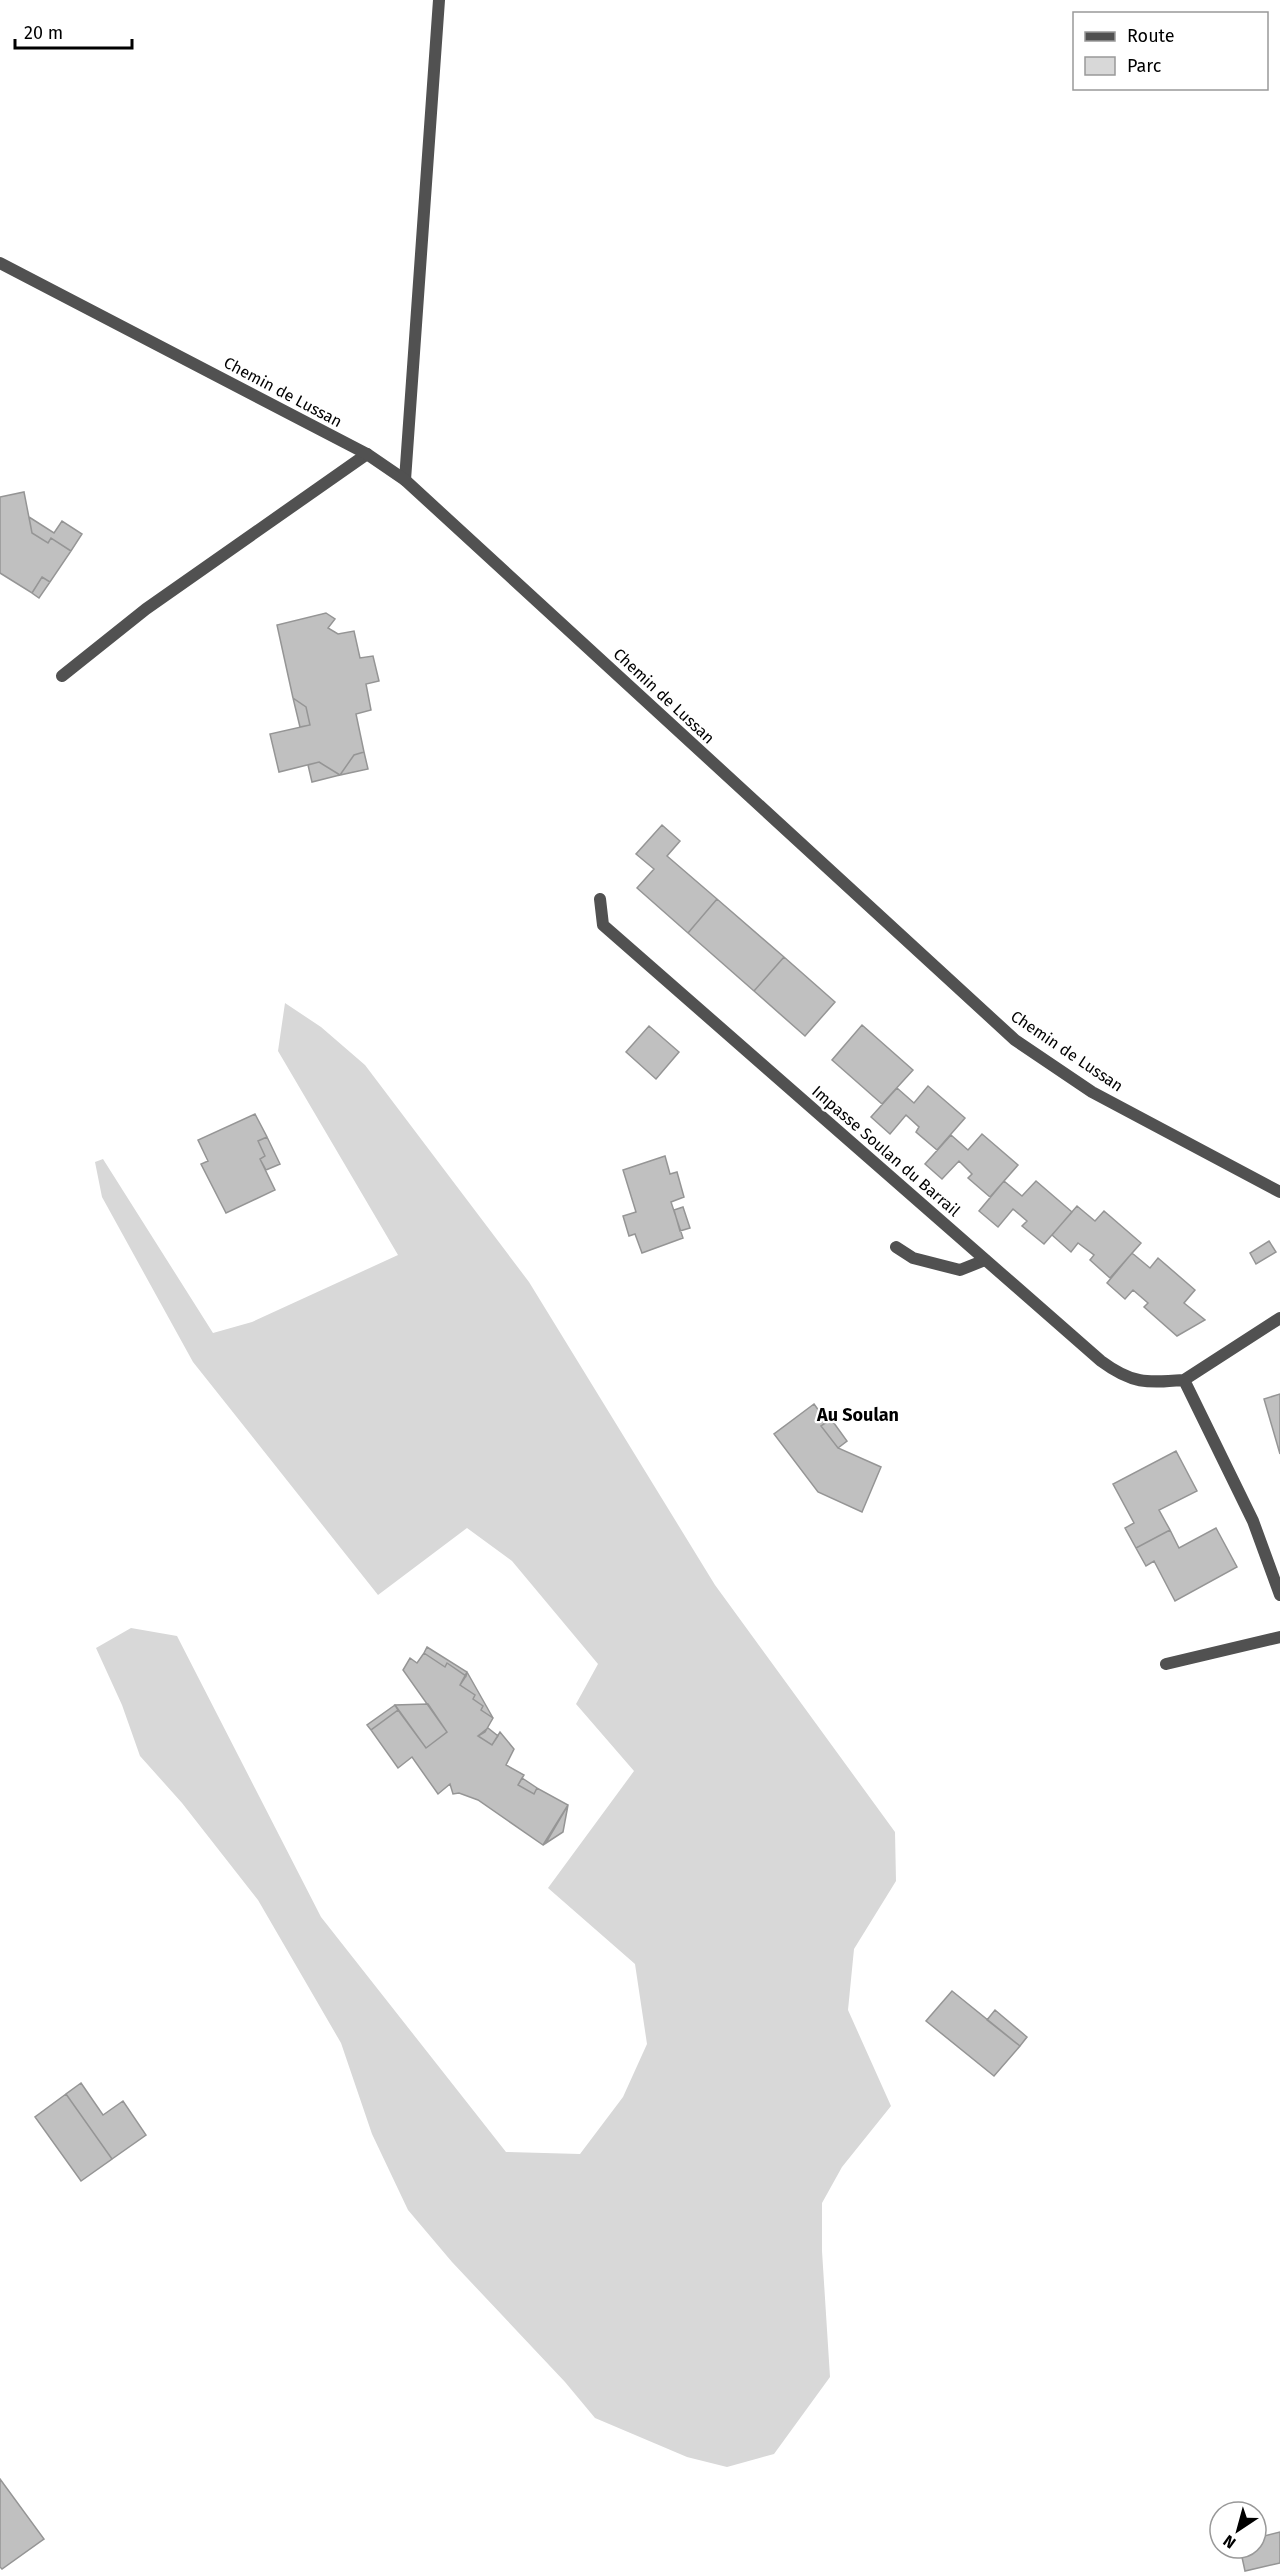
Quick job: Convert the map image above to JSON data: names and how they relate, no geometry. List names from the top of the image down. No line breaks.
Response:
{"streets":{"street":["Chemin de Lussan","Impasse Soulan du Barrail"]},"districts":["Au Soulan"],"legend":["Route","Parc"],"scale_bar":"20 m","north":"bottom left"}
